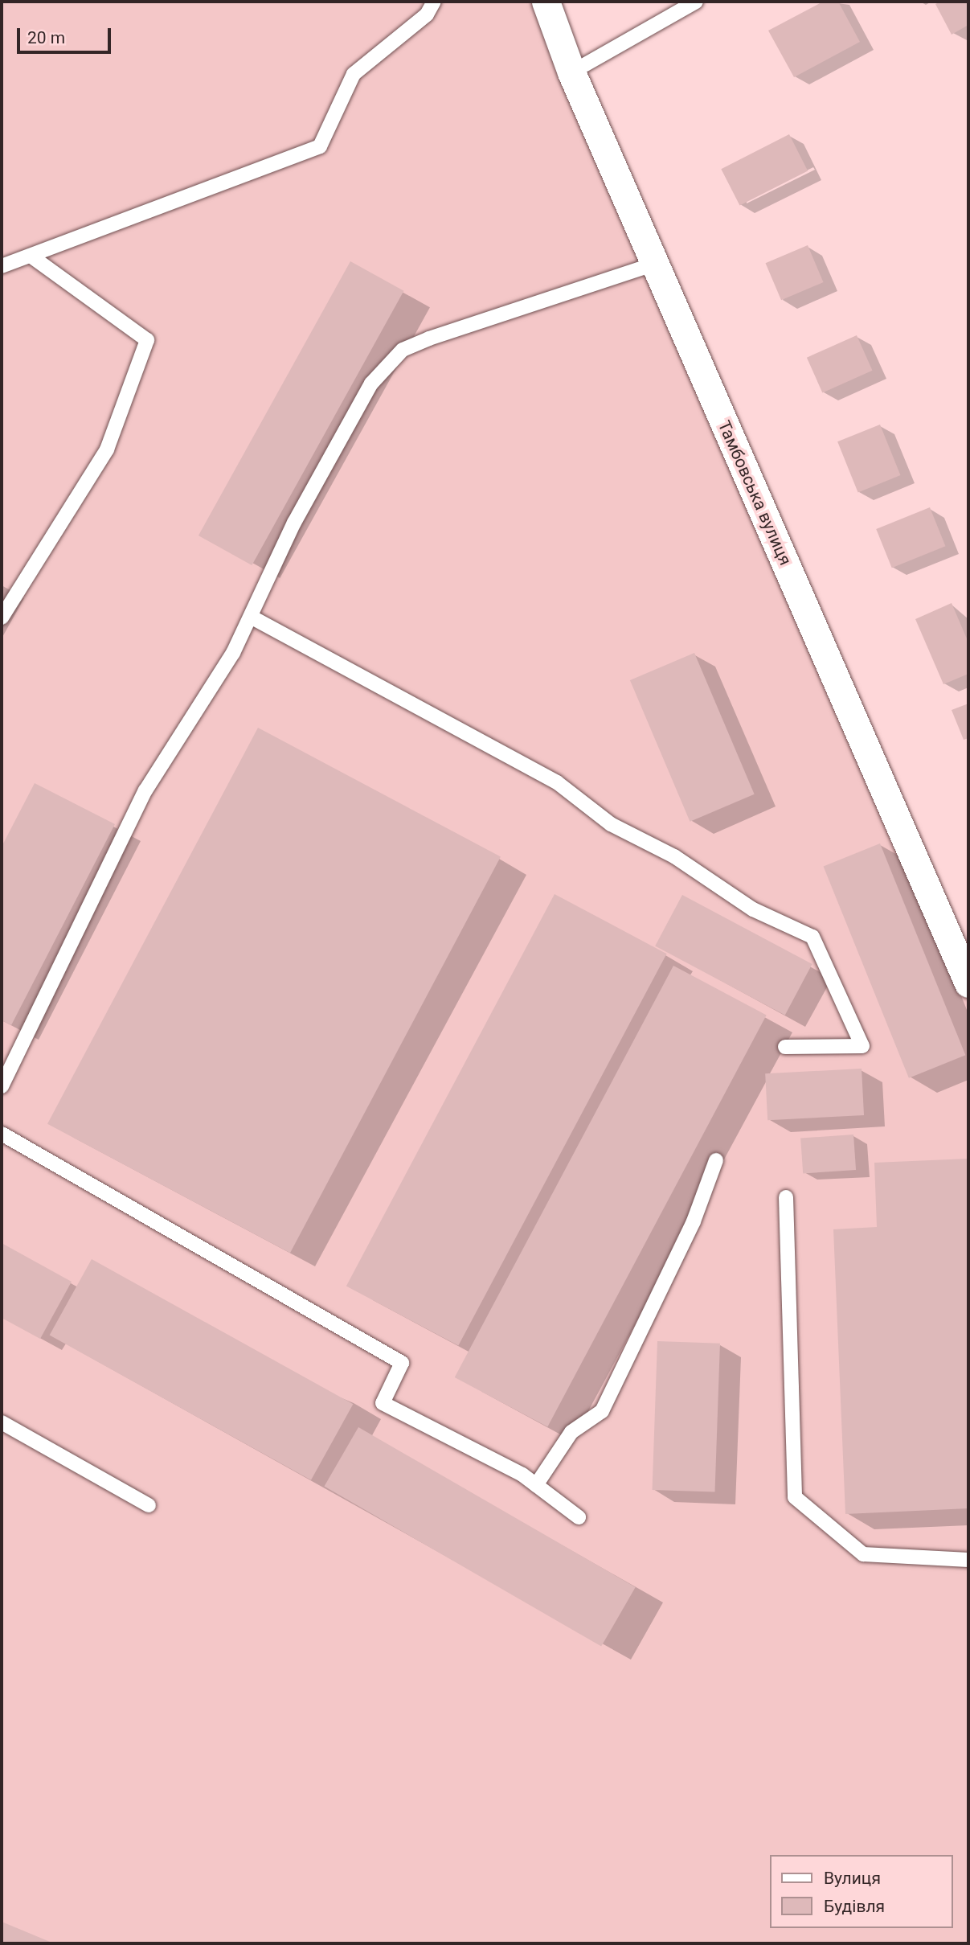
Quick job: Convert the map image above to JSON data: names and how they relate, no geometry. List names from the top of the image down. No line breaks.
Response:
{"streets":{"street":["Тамбовська вулиця"]},"legend":["Вулиця","Будівля"],"scale_bar":"20 m"}
